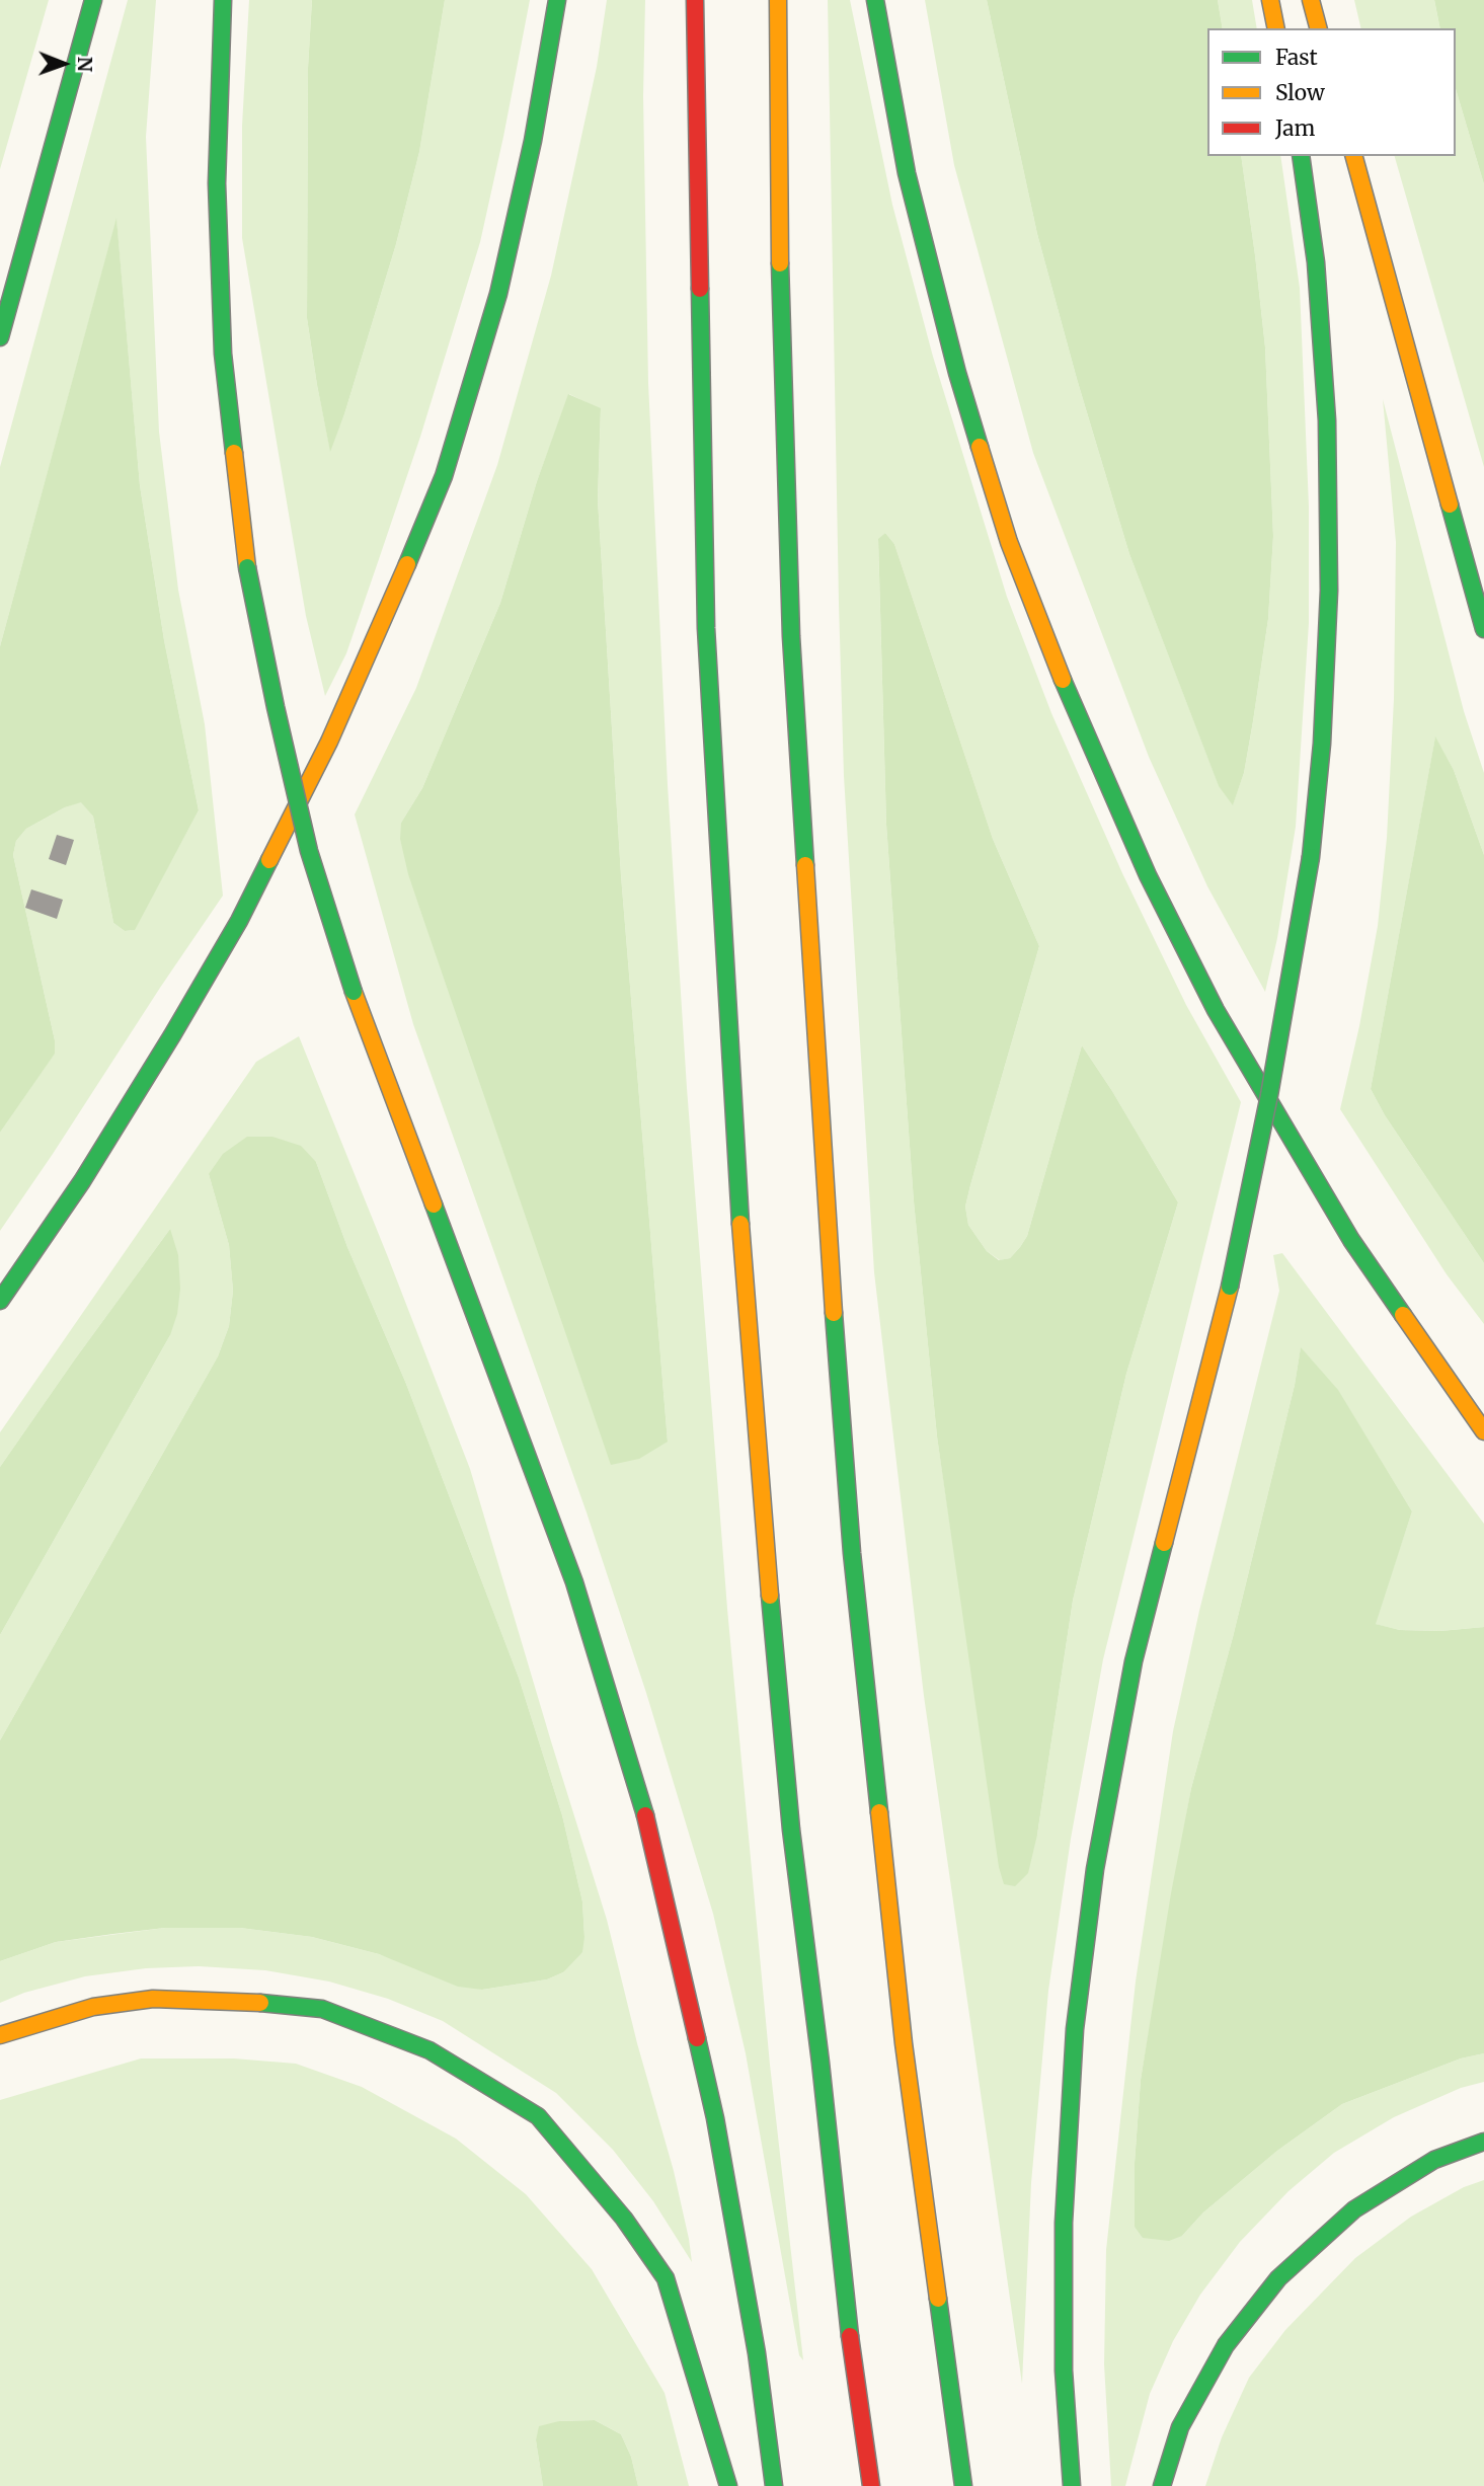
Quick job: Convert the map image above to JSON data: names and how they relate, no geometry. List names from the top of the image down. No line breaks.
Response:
{"legend":["Fast","Slow","Jam"],"north":"right"}
